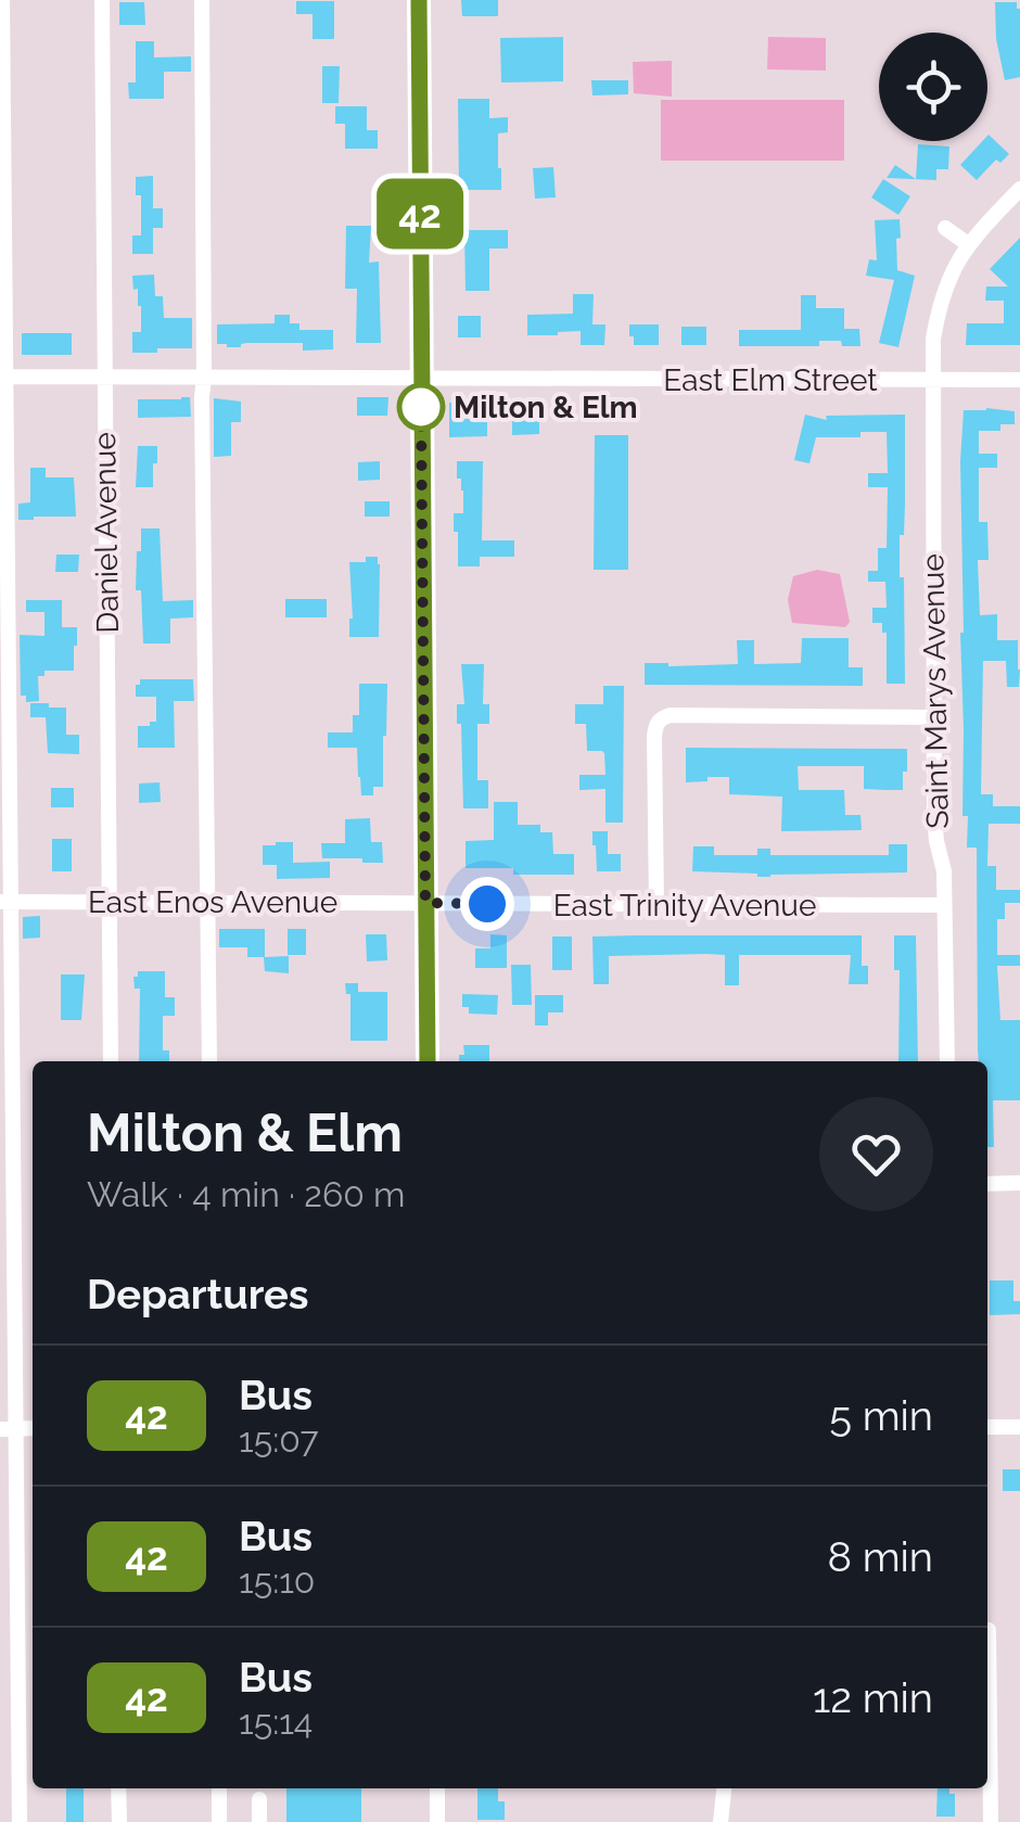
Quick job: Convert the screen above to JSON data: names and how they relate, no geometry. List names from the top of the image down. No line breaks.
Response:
{"streets":{"street":["East Elm Street","Daniel Avenue","Saint Marys Avenue","East Enos Avenue","East Trinity Avenue"]},"crossings":[["East Elm Street","Daniel Avenue"],["East Elm Street","Saint Marys Avenue"],["Daniel Avenue","East Enos Avenue"],["Saint Marys Avenue","East Trinity Avenue"],["East Enos Avenue","East Trinity Avenue"]],"places":["Milton & Elm"],"lines":["bus line 42"],"page":{"on_map":"42","heading":[["Milton & Elm","Walk · 4 min · 260 m"],"Departures"],"list":[{"mark":"42","name":"Bus","note":"15:07","value":"5 min"},{"mark":"42","name":"Bus","note":"15:10","value":"8 min"},{"mark":"42","name":"Bus","note":"15:14","value":"12 min"}]}}
